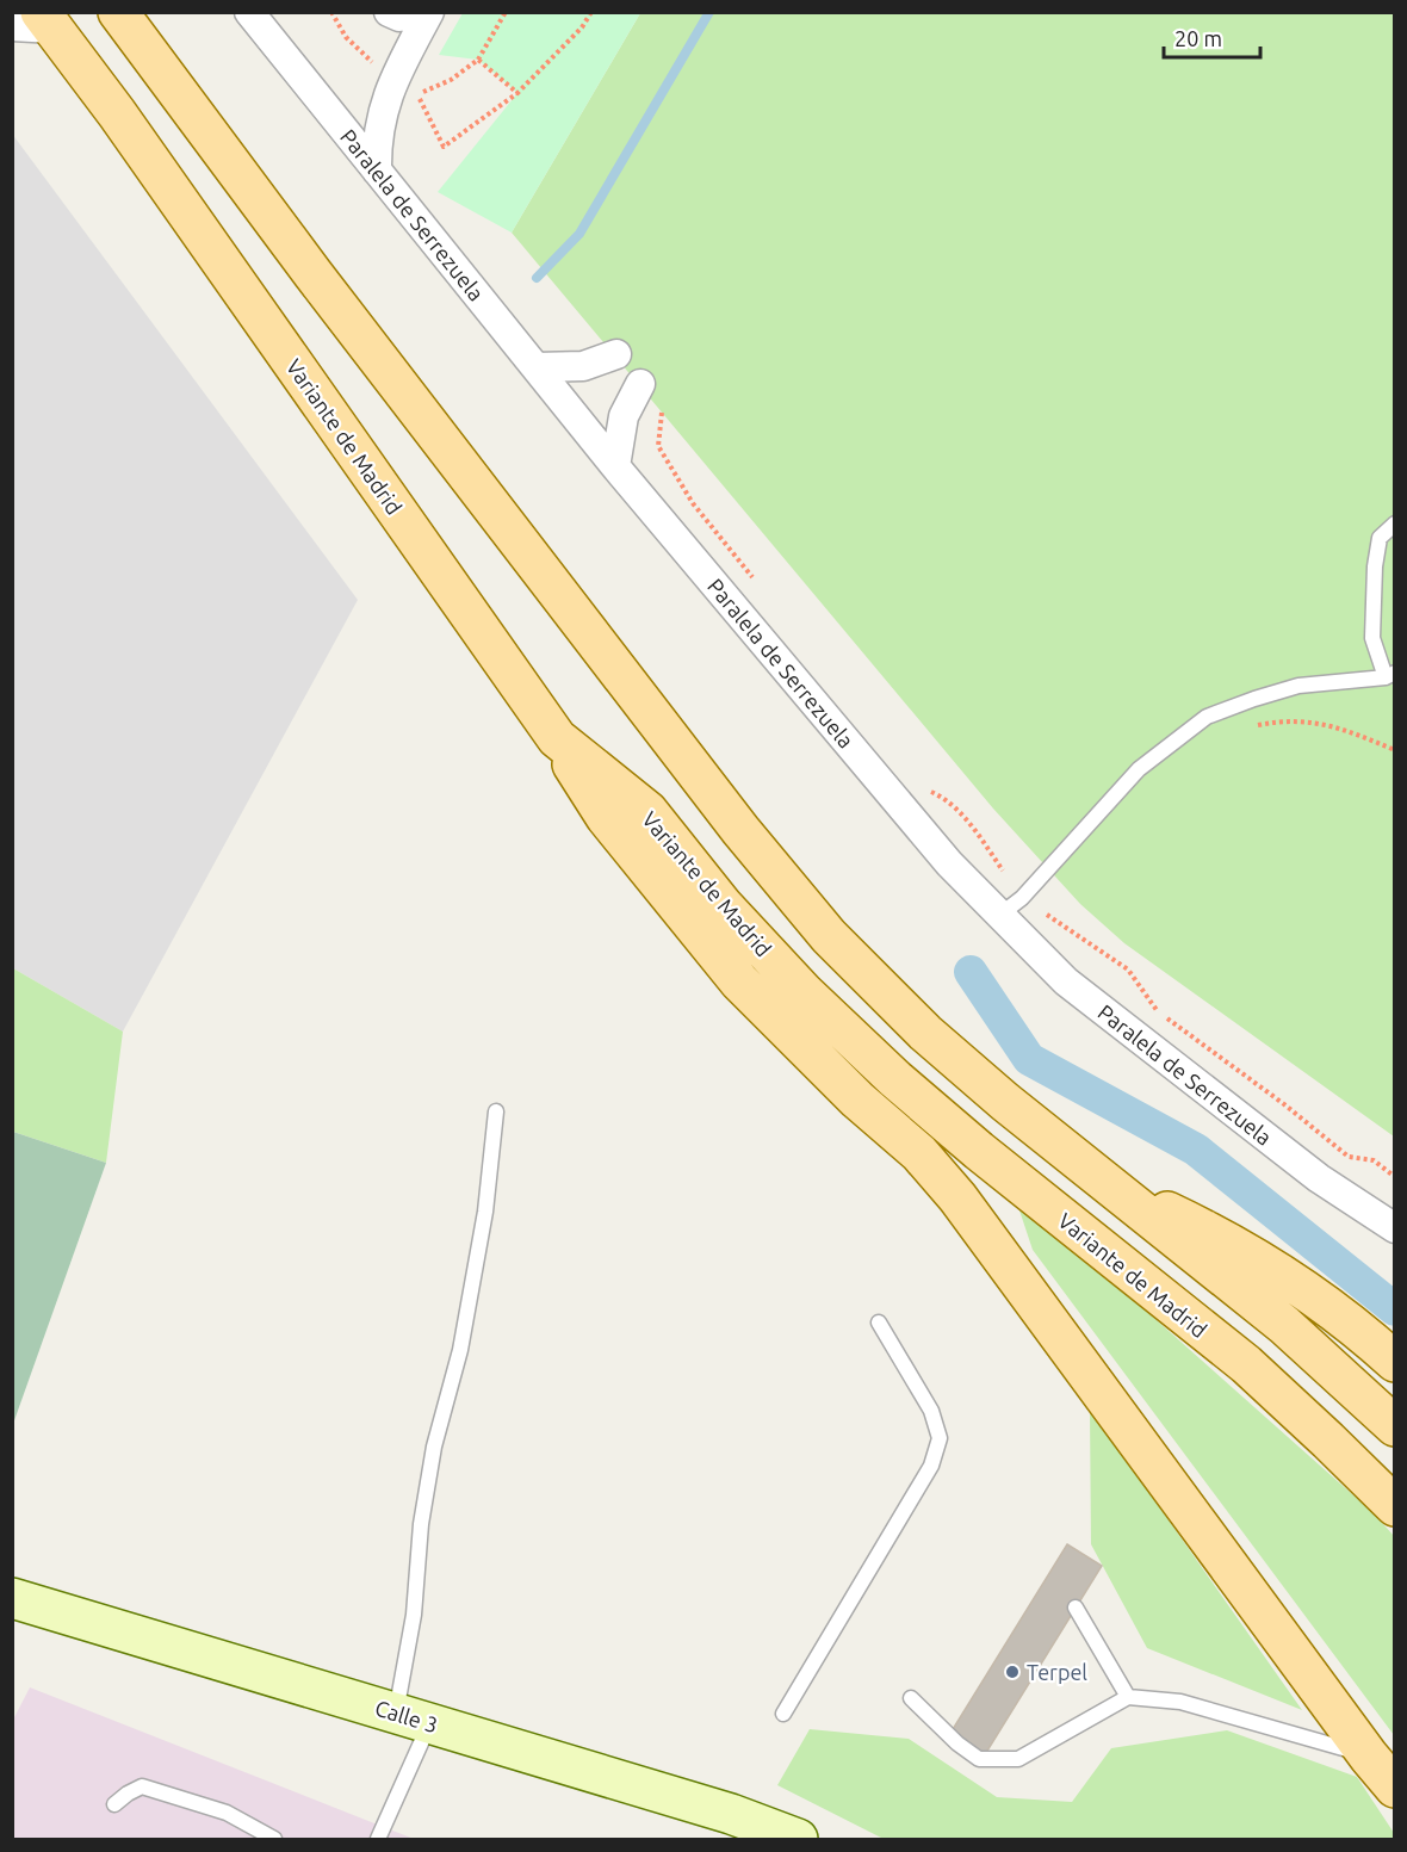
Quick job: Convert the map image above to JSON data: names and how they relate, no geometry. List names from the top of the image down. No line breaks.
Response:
{"streets":{"main road":["Variante de Madrid","Calle 3"],"street":["Paralela de Serrezuela"]},"places":["Terpel"],"scale_bar":"20 m"}
